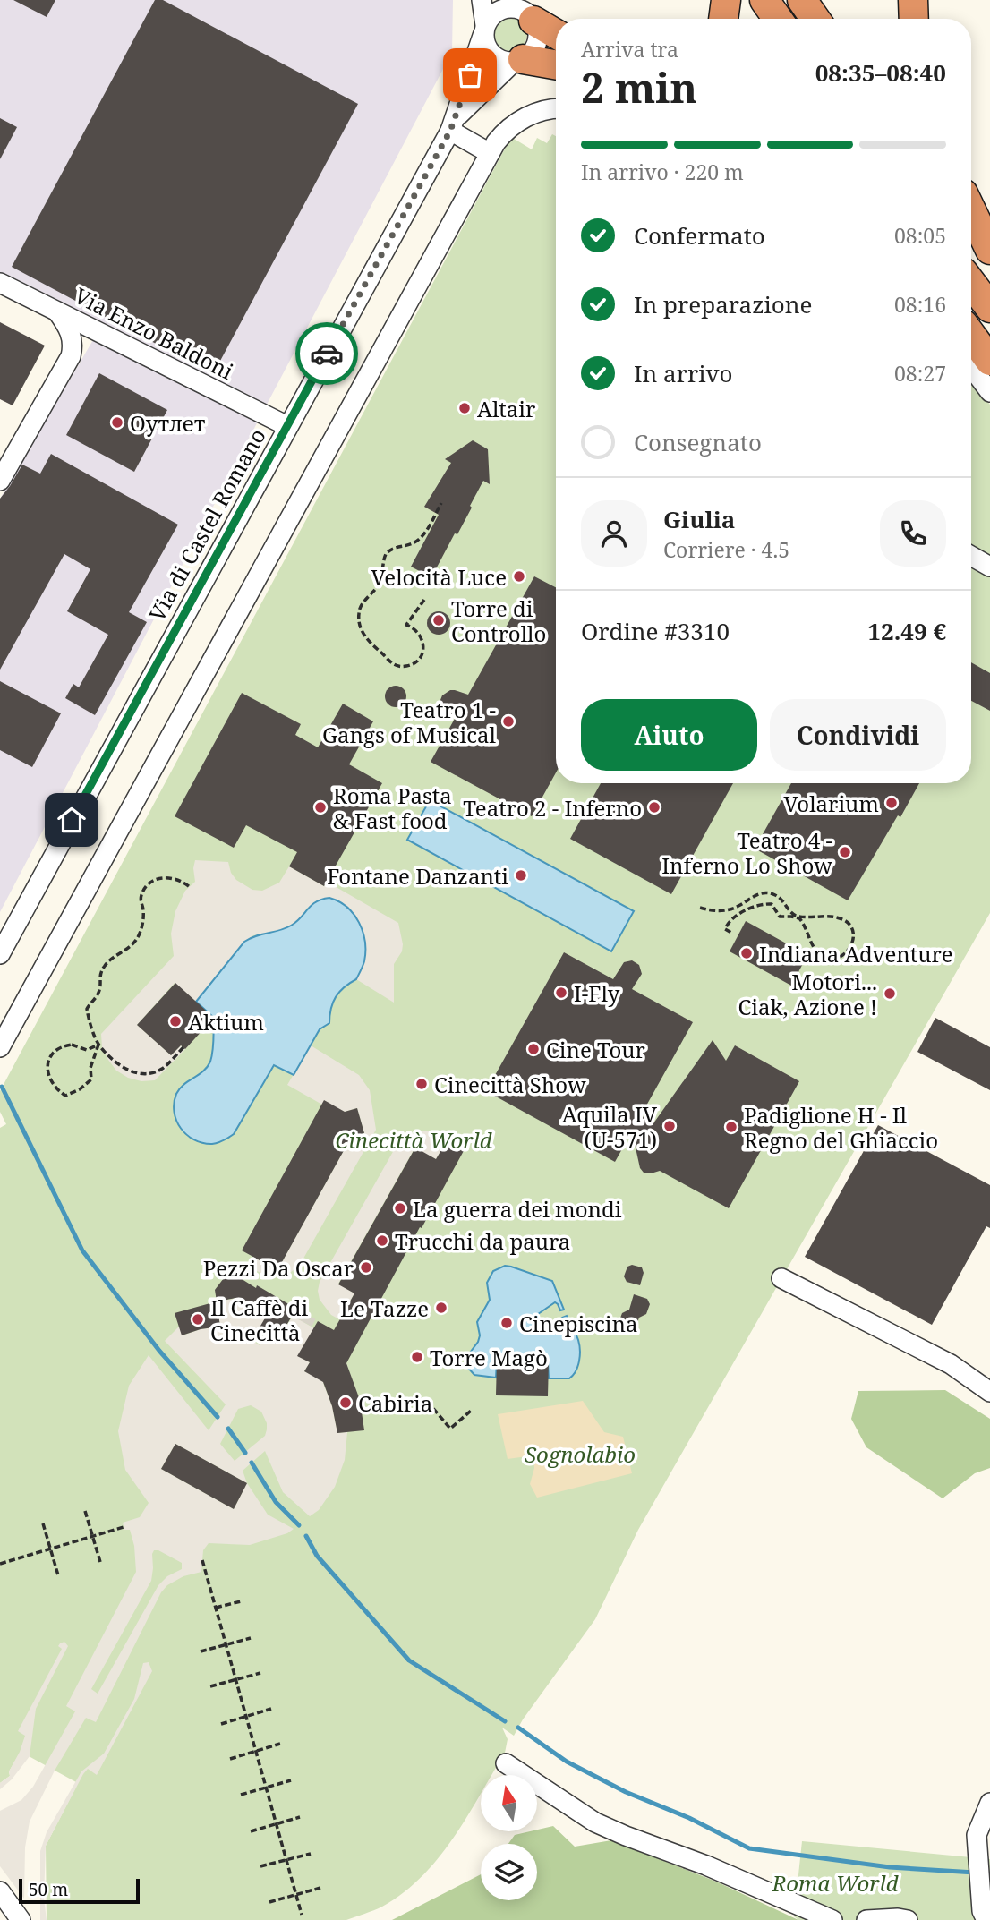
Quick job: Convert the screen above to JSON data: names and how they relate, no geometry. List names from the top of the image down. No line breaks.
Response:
{"streets":{"street":["Via Enzo Baldoni","Via di Castel Romano"]},"crossings":[["Via Enzo Baldoni","Via di Castel Romano"]],"parks":["Cinecittà World","Sognolabio","Roma World"],"places":["Altair","Оутлет","Velocità Luce","Torre di Controllo","Teatro 1 - Gangs of Musical","Volarium","Roma Pasta & Fast food","Teatro 2 - Inferno","Teatro 4 - Inferno Lo Show","Fontane Danzanti","Indiana Adventure","I-Fly","Motori... Ciak, Azione !","Aktium","Cine Tour","Cinecittà Show","Aquila IV (U-571)","Padiglione H - Il Regno del Ghiaccio","La guerra dei mondi","Trucchi da paura","Pezzi Da Oscar","Le Tazze","Il Caffè di Cinecittà","Cinepiscina","Torre Magò","Cabiria"],"scale_bar":"50 m","north":"top","page":{"heading":["2 min","Arriva tra","08:35–08:40"],"panel":["Giulia","Corriere · 4.5","Ordine #3310","12.49 €"],"bar":"In arrivo · 220 m","list":[["Confermato","08:05"],["In preparazione","08:16"],["In arrivo","08:27"],"Consegnato"],"buttons":["Aiuto","Condividi"],"scale":"50 m"}}
